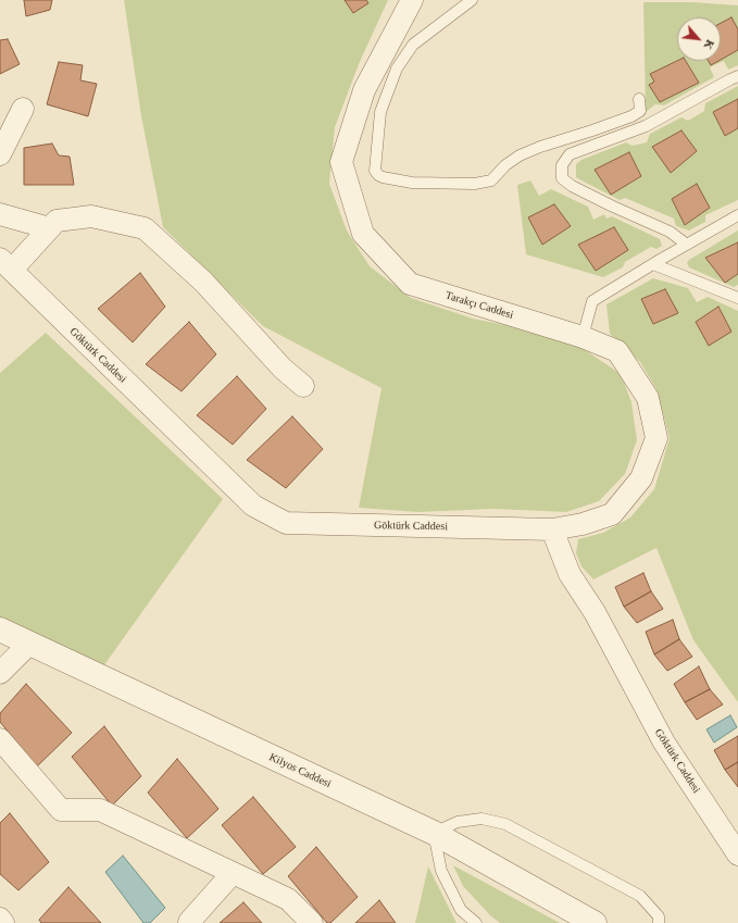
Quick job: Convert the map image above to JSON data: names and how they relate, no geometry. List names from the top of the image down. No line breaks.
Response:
{"streets":{"street":["Tarakçı Caddesi","Göktürk Caddesi","Kilyos Caddesi"]},"crossings":[["Tarakçı Caddesi","Göktürk Caddesi"]],"north":"bottom right"}
